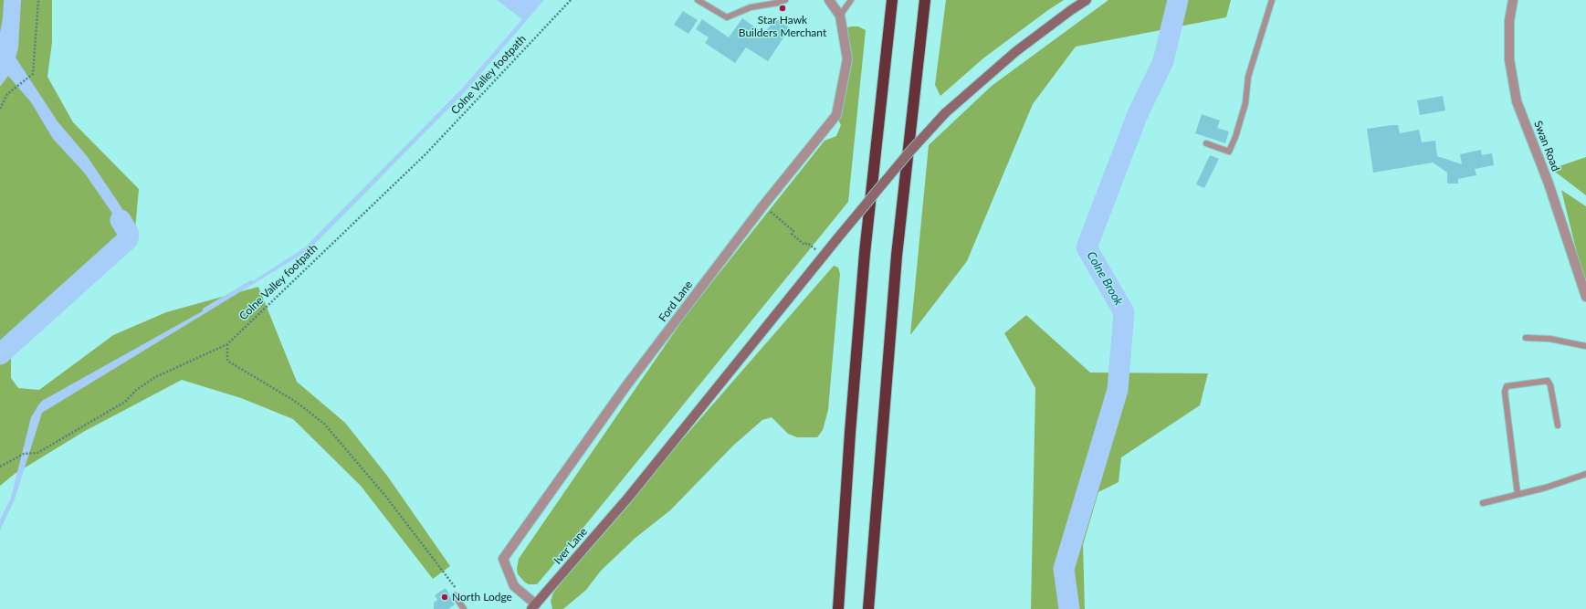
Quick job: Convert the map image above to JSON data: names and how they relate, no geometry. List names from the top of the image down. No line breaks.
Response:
{"streets":{"main road":["Iver Lane"],"street":["Swan Road","Ford Lane"],"path":["Colne Valley footpath"]},"crossings":[["Ford Lane","Iver Lane"]],"water":["Colne Brook"],"places":["Star Hawk Builders Merchant","North Lodge"]}
